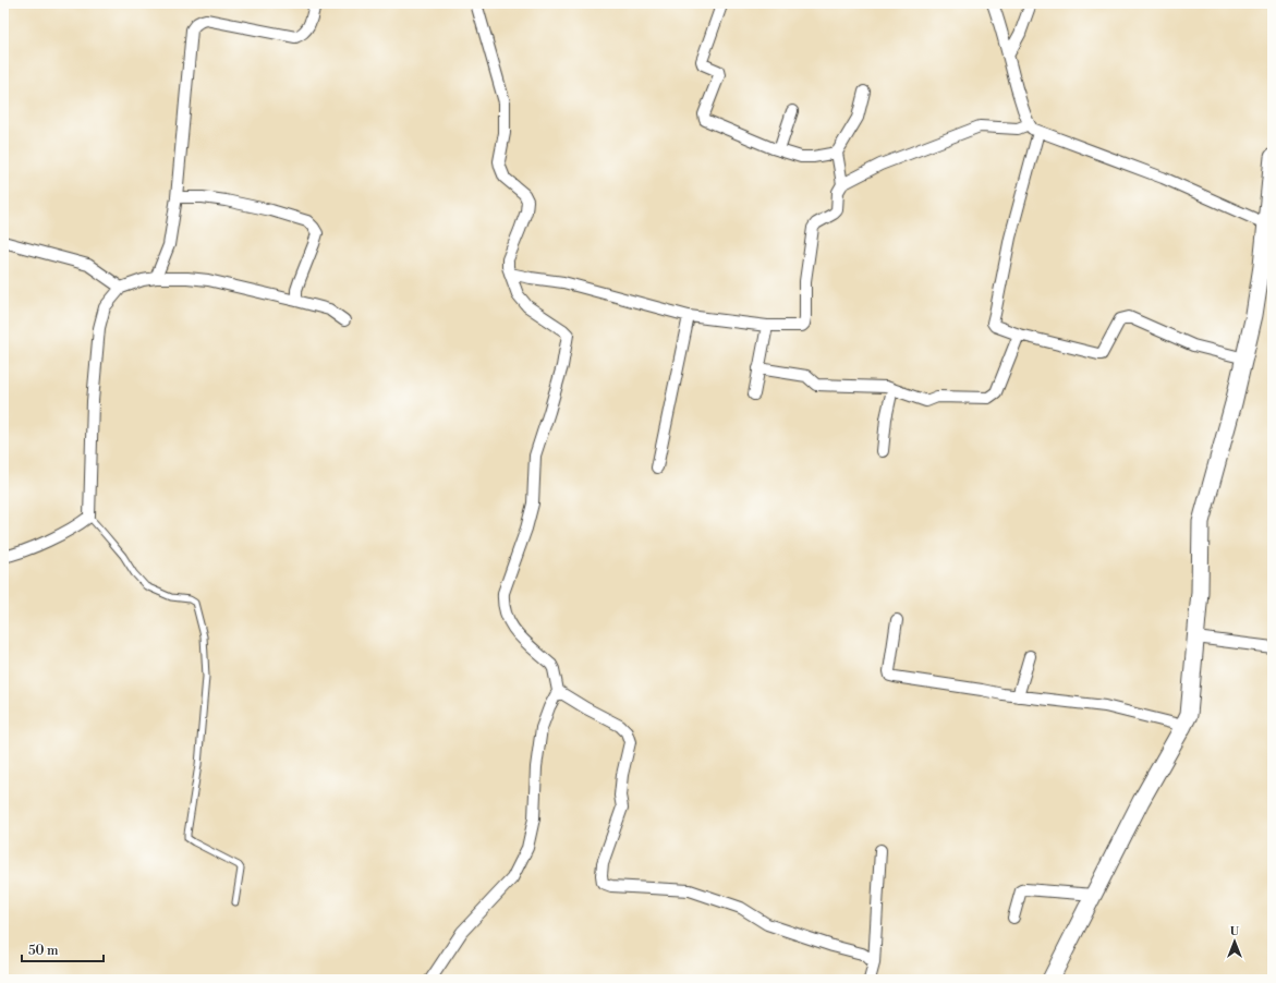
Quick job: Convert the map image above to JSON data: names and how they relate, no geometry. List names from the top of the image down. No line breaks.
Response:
{"scale_bar":"50 m","north":"top"}
